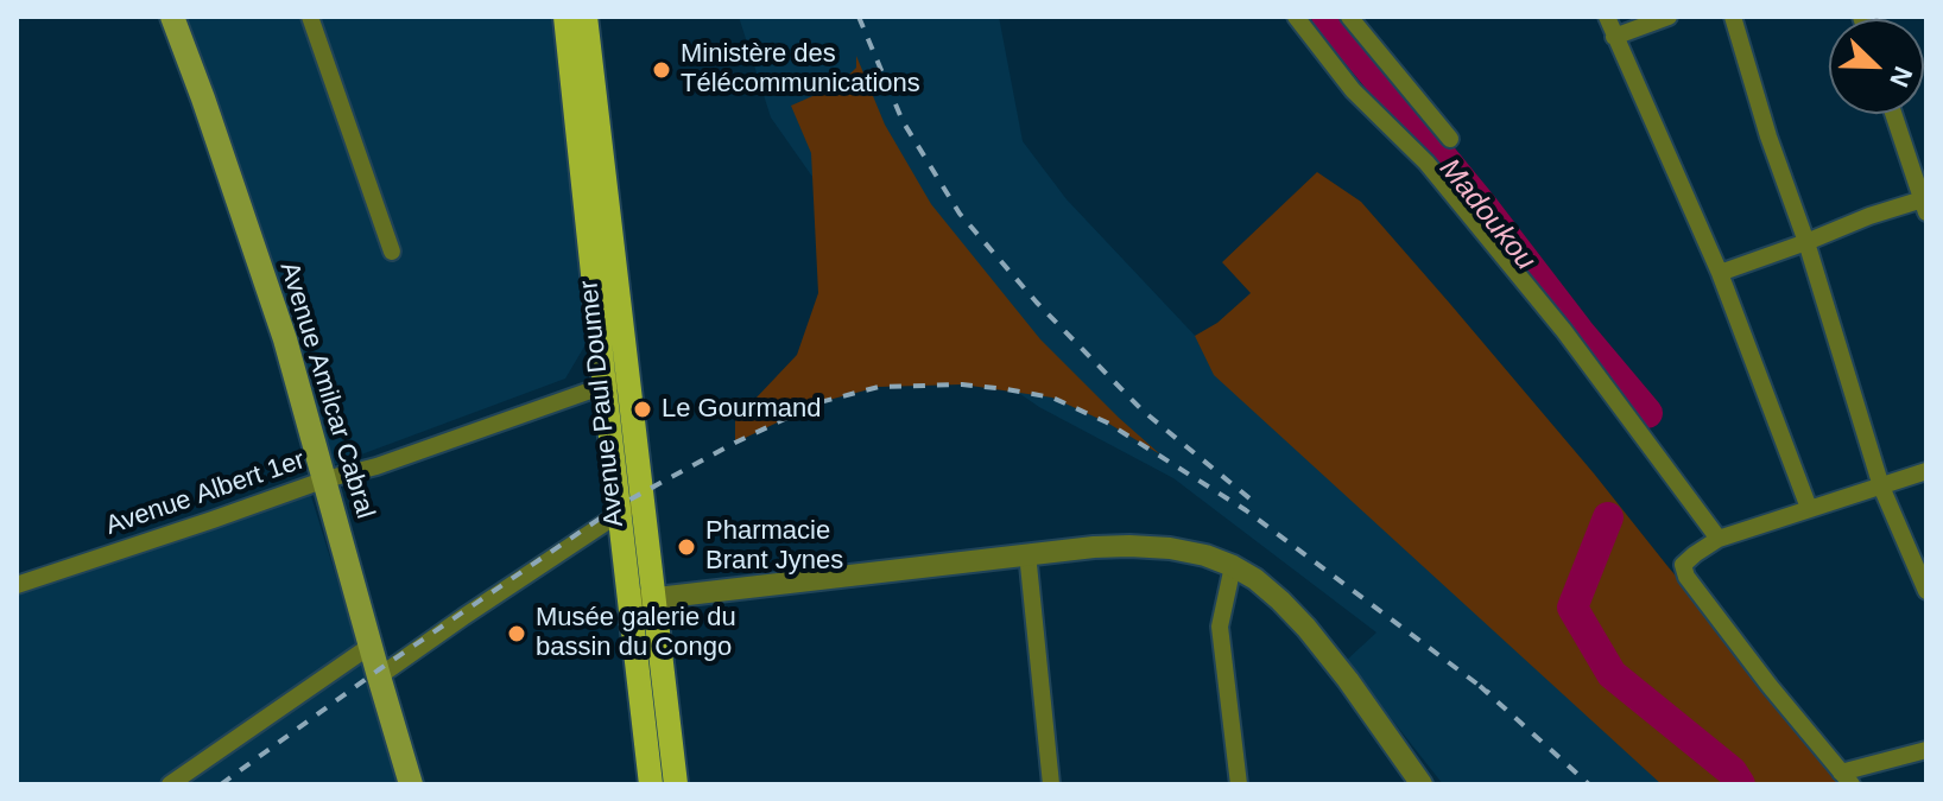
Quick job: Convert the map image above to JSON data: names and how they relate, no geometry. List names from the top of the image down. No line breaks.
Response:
{"streets":{"main road":["Avenue Amilcar Cabral","Avenue Paul Doumer"],"street":["Avenue Albert 1er"]},"crossings":[["Avenue Amilcar Cabral","Avenue Albert 1er"],["Avenue Paul Doumer","Avenue Albert 1er"]],"water":["Madoukou"],"places":["Ministère des Télécommunications","Le Gourmand","Pharmacie Brant Jynes","Musée galerie du bassin du Congo"],"north":"bottom right"}
